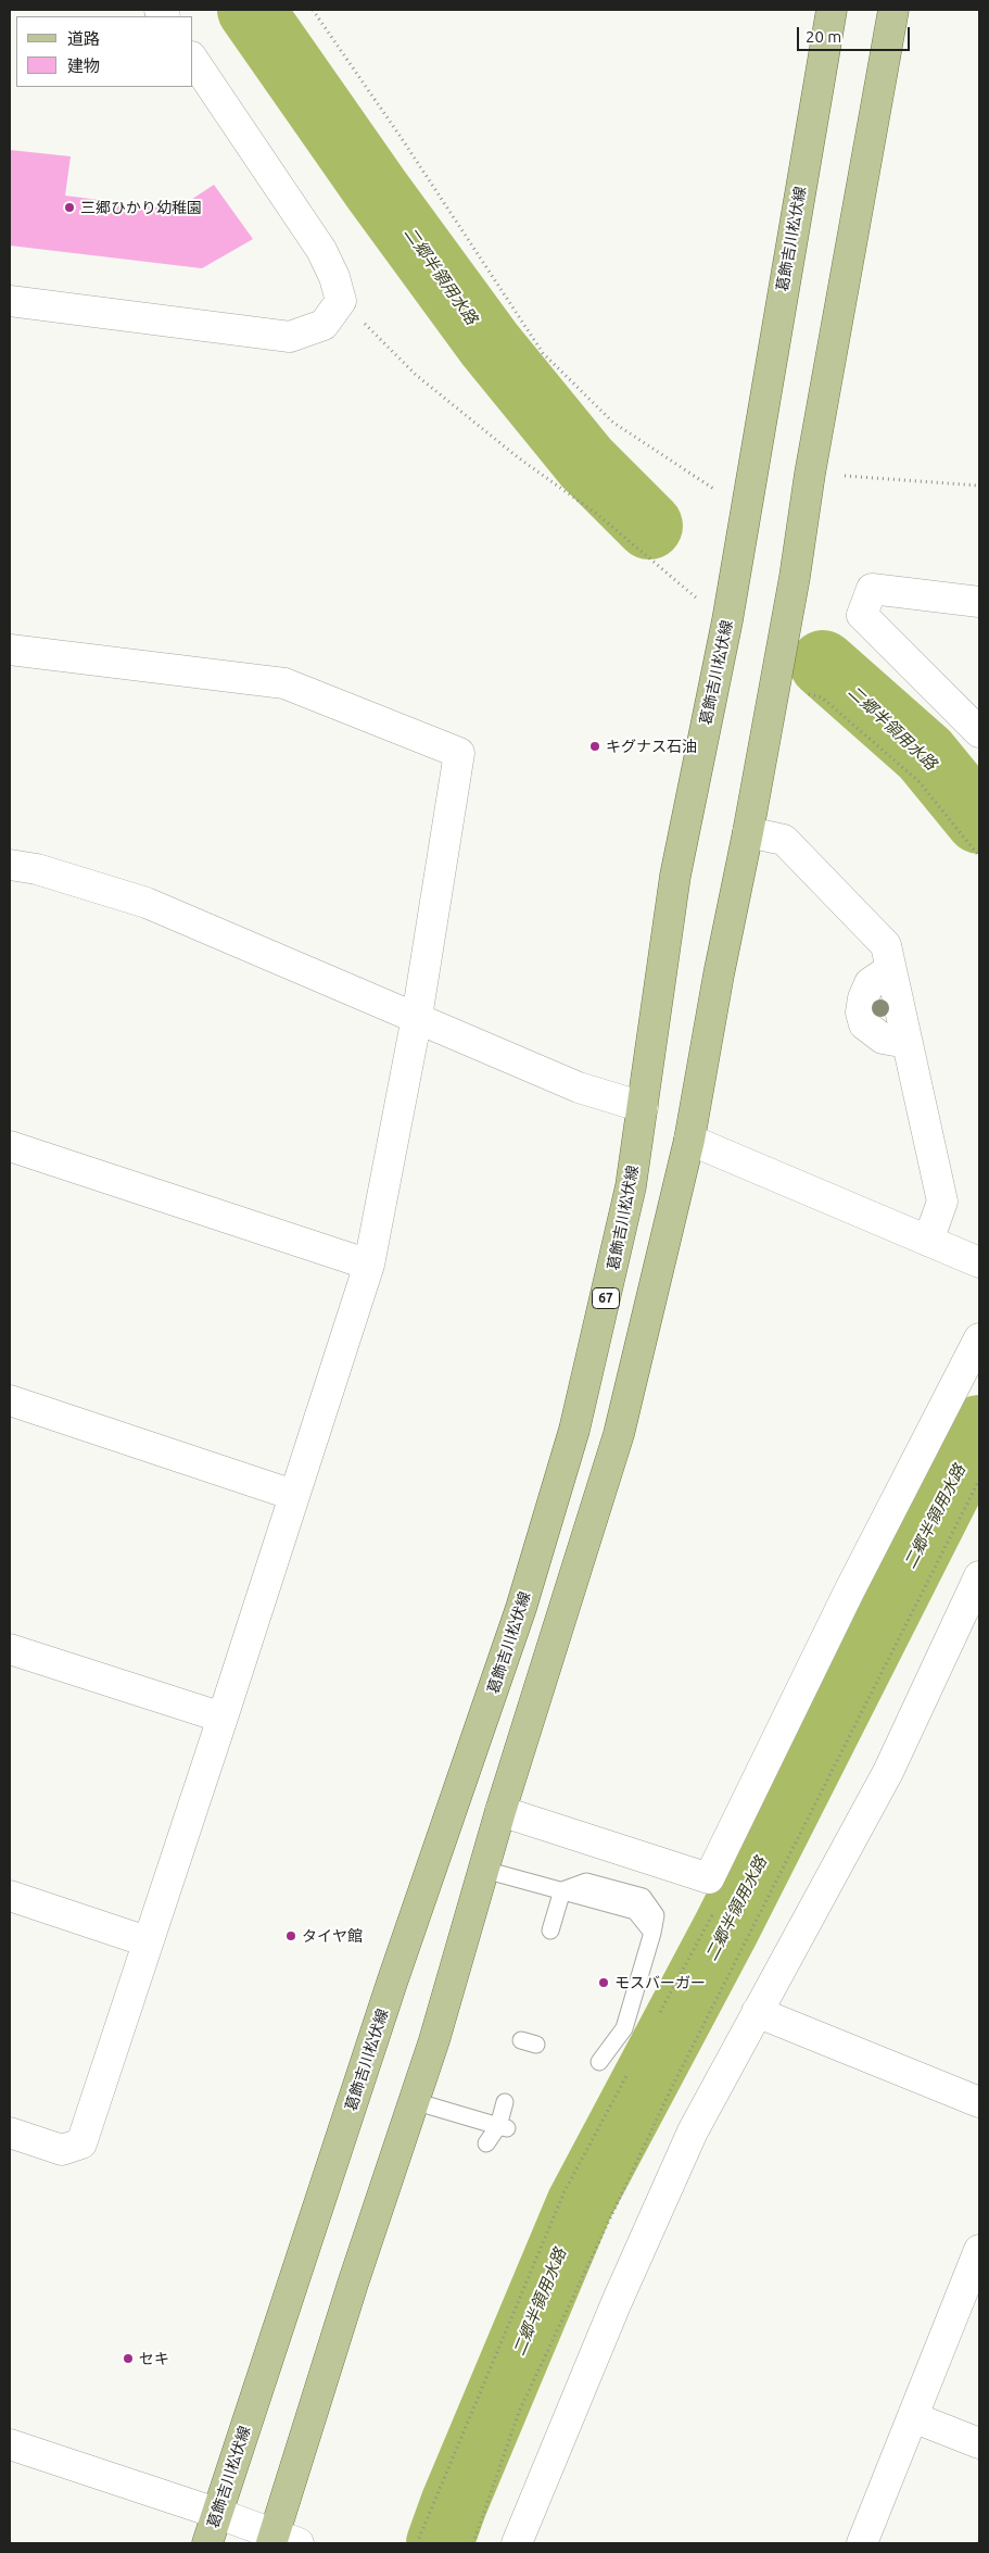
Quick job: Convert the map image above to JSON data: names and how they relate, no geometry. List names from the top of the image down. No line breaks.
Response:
{"streets":{"main road":["葛飾吉川松伏線","67"]},"water":["二郷半領用水路"],"places":["三郷ひかり幼稚園","キグナス石油","タイヤ館","モスバーガー","セキ"],"legend":["道路","建物"],"scale_bar":"20 m"}
